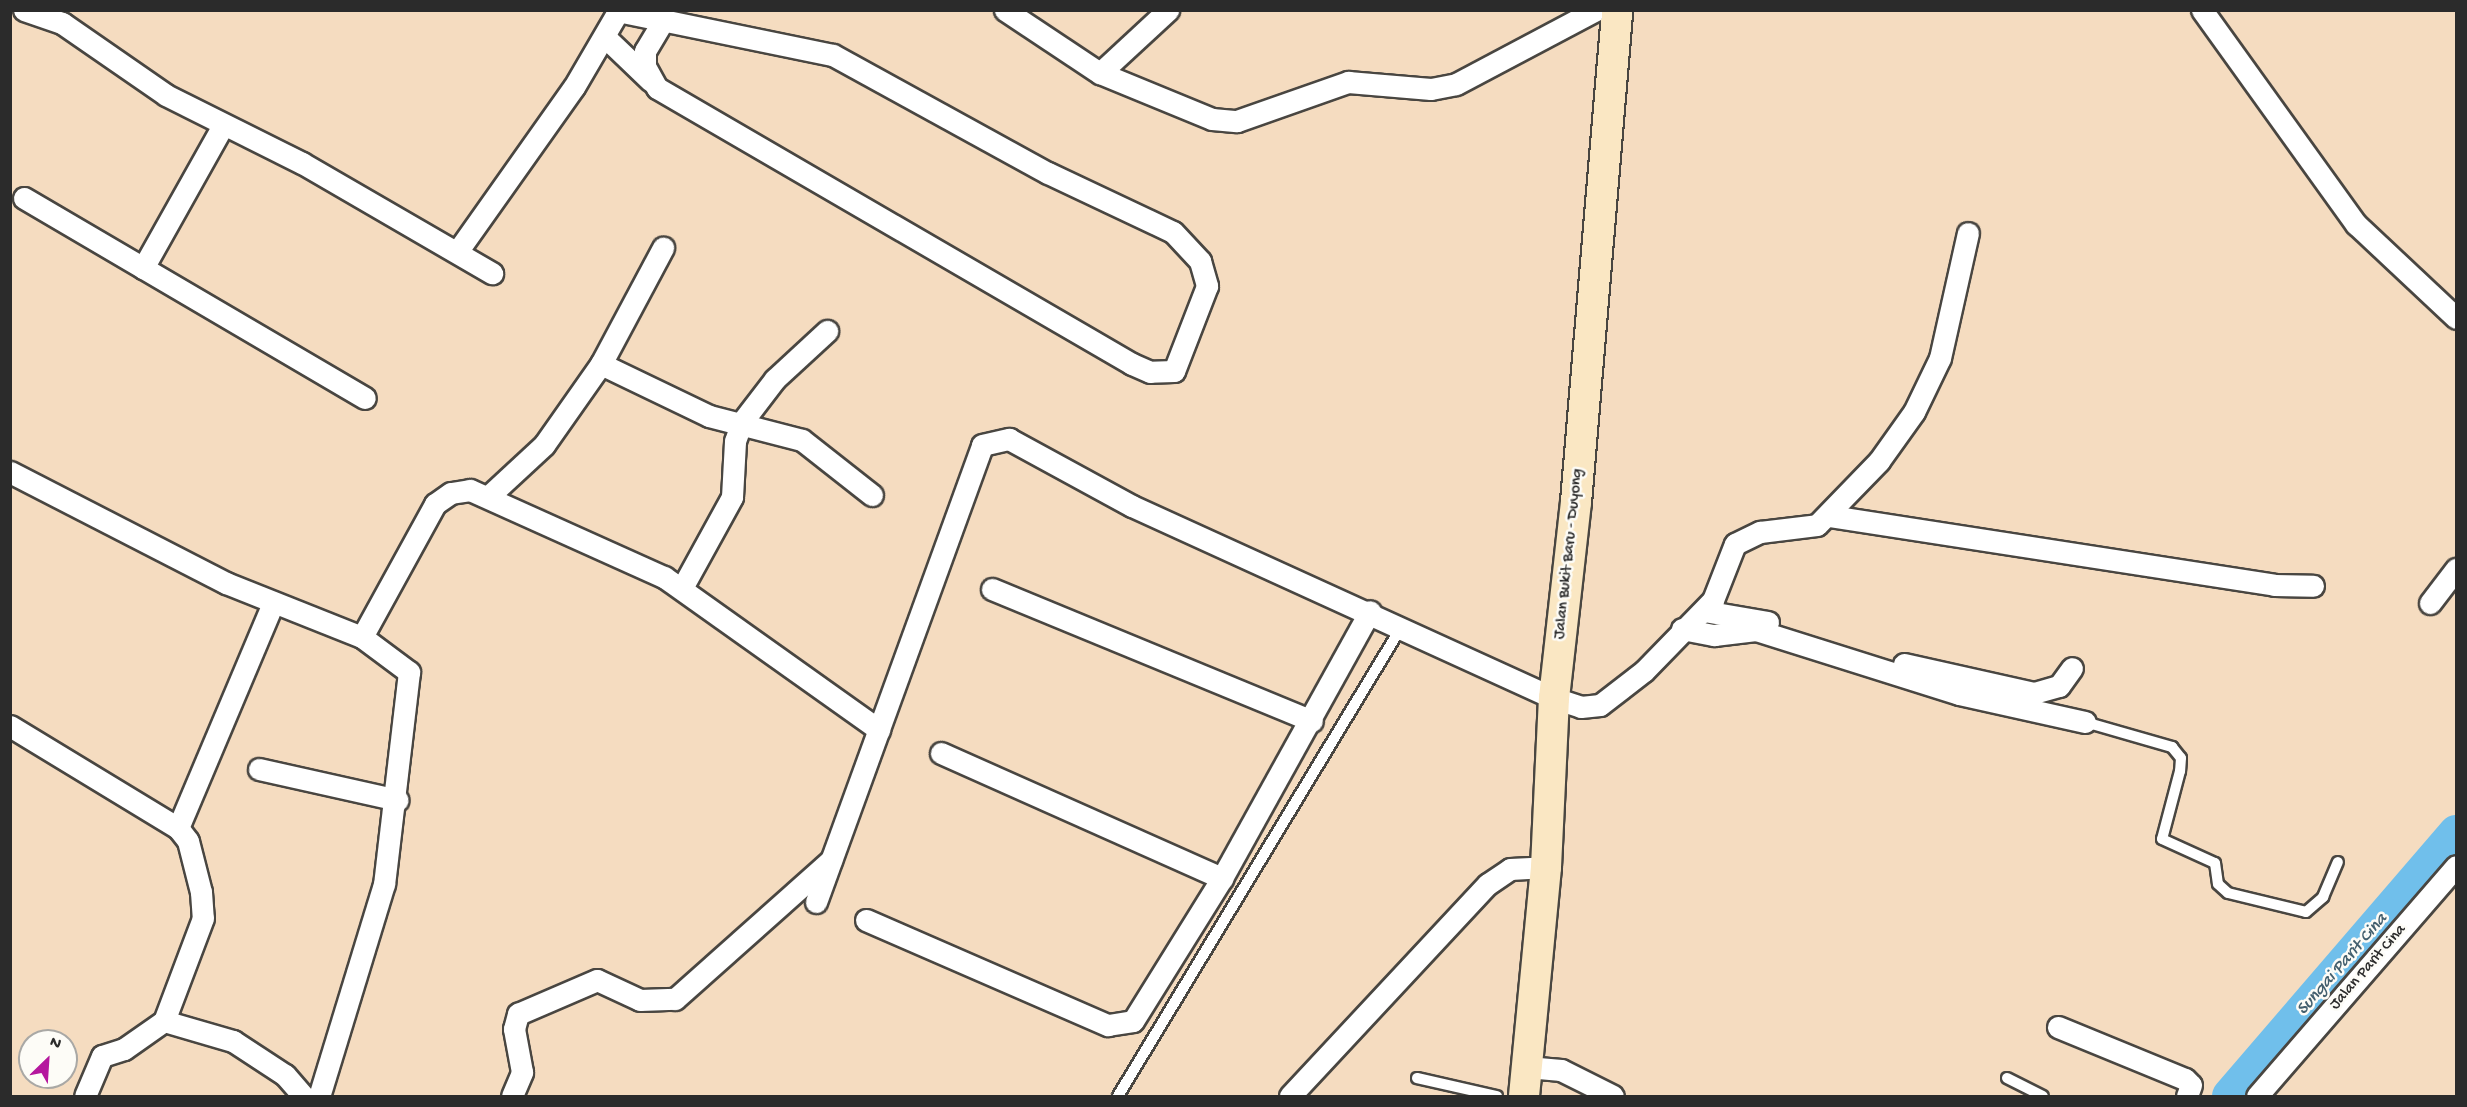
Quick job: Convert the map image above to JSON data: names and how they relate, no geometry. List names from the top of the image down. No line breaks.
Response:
{"streets":{"main road":["Jalan Bukit Baru - Duyong"],"street":["Jalan Parit Cina"]},"water":["Sungai Parit Cina"],"north":"top right"}
